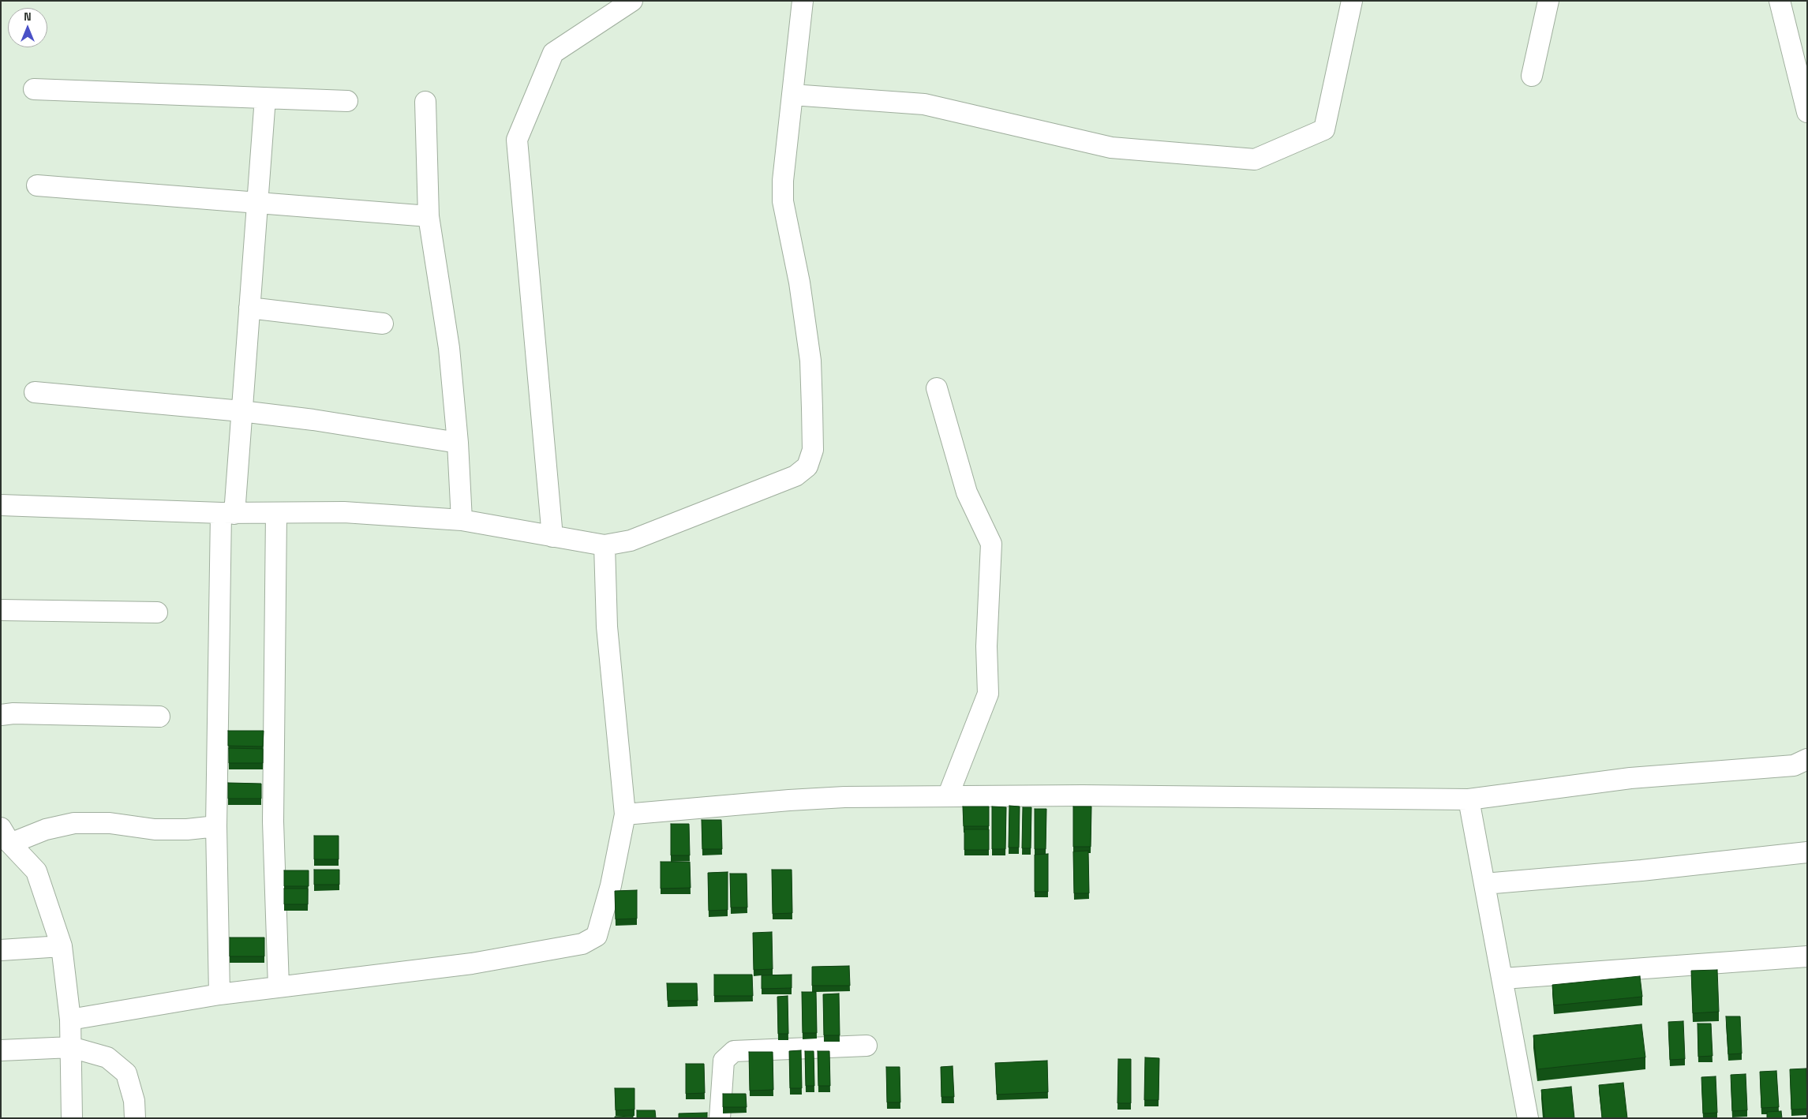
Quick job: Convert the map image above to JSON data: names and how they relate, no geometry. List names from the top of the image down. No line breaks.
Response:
{"north":"top"}
